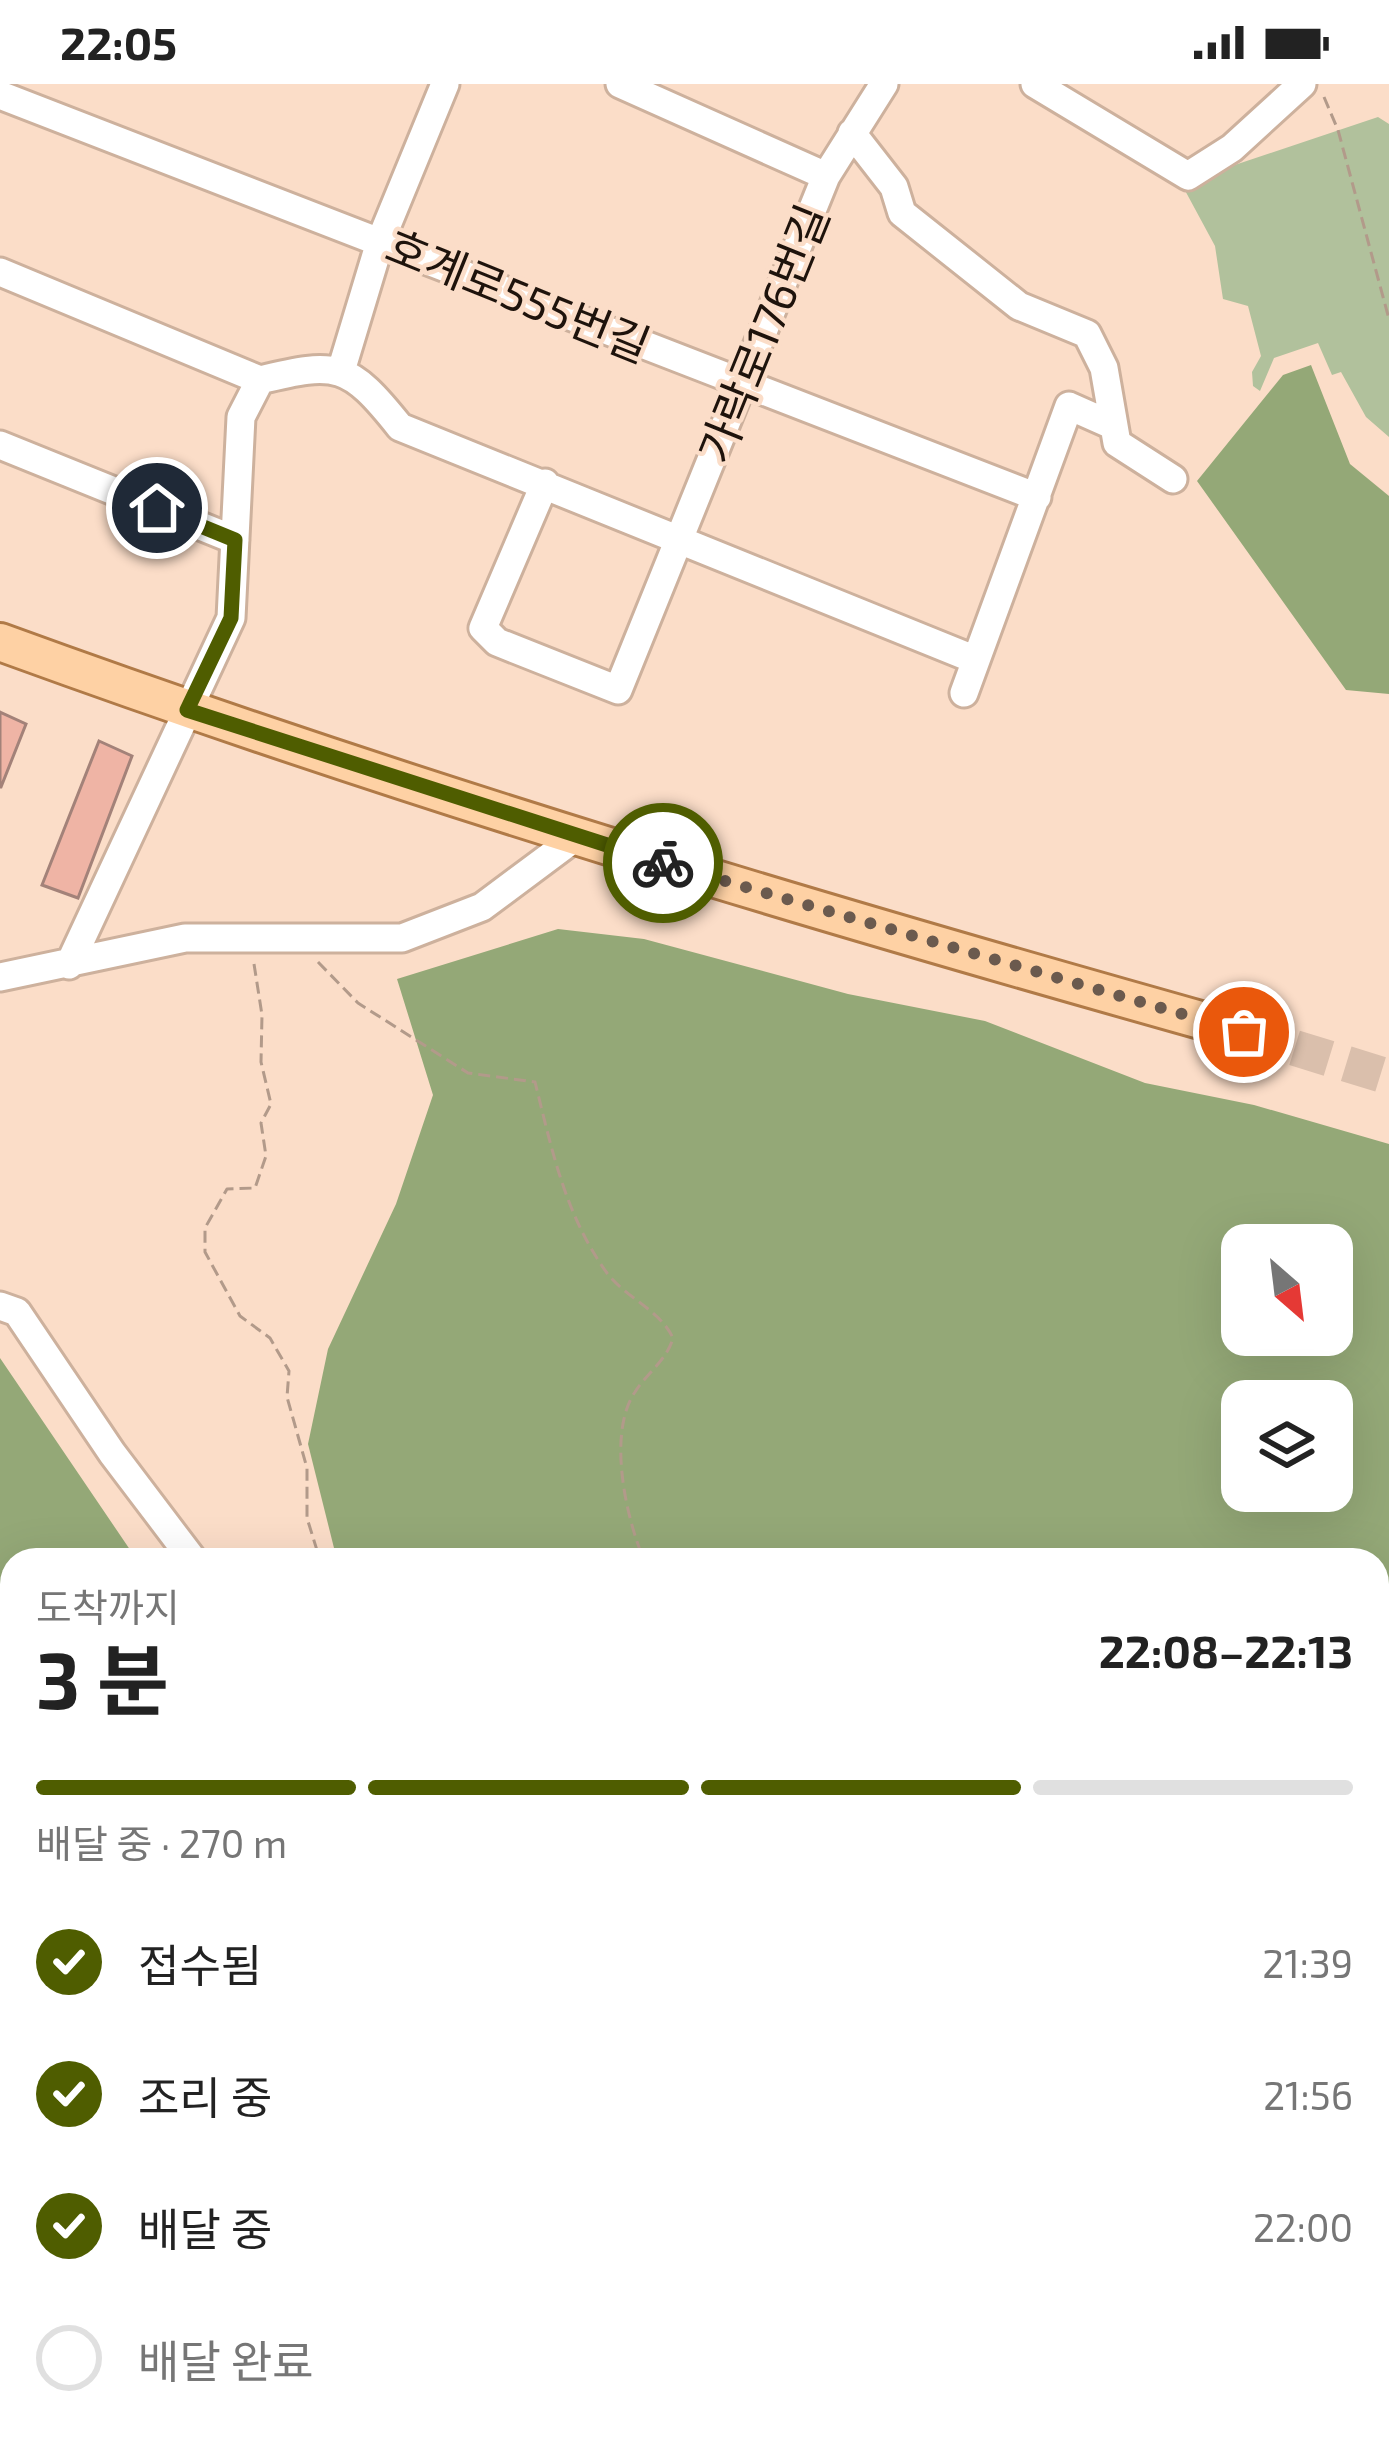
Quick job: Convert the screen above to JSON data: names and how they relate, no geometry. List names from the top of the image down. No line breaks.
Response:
{"streets":{"street":["호계로555번길","가락로176번길"]},"crossings":[["호계로555번길","가락로176번길"]],"north":"bottom right","page":{"status":"22:05","heading":["3 분","도착까지","22:08–22:13"],"bar":"배달 중 · 270 m","list":[["접수됨","21:39"],["조리 중","21:56"],["배달 중","22:00"],"배달 완료"]}}
